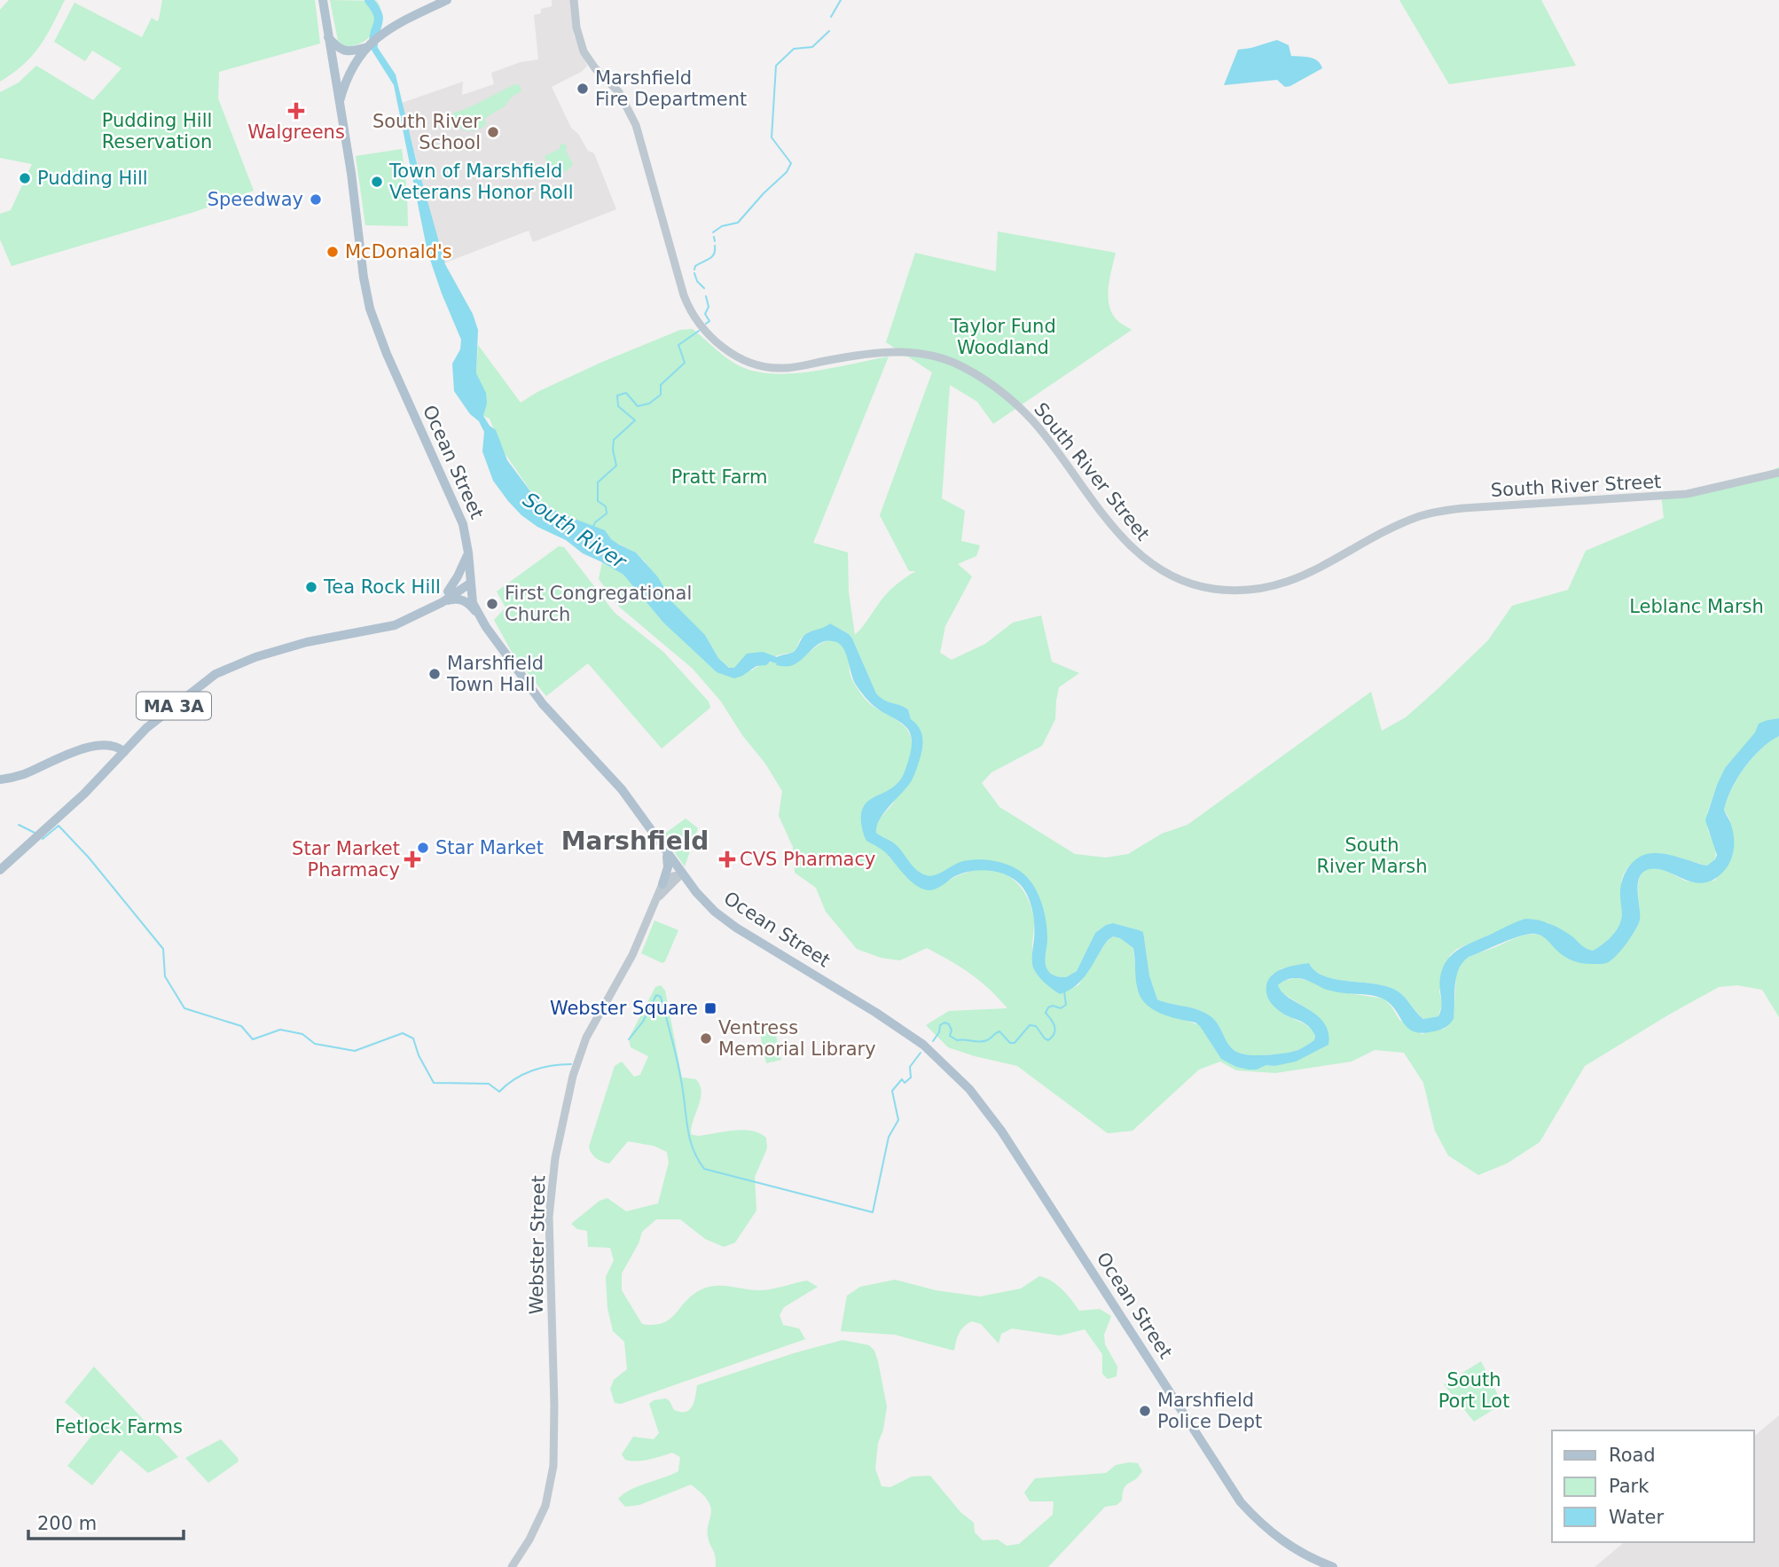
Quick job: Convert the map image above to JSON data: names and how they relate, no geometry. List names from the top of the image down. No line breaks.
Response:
{"streets":{"main road":["Ocean Street","MA 3A"],"street":["South River Street","Webster Street"]},"crossings":[["Ocean Street","MA 3A"],["Ocean Street","Webster Street"]],"districts":["Marshfield"],"water":["South River"],"parks":["Pudding Hill Reservation","Taylor Fund Woodland","Pratt Farm","Leblanc Marsh","South River Marsh","South Port Lot","Fetlock Farms"],"places":{"other":["Marshfield Fire Department","South River School","Pudding Hill","Town of Marshfield Veterans Honor Roll","Speedway","McDonald's","Tea Rock Hill","First Congregational Church","Marshfield Town Hall","Star Market","Ventress Memorial Library","Marshfield Police Dept"],"health":["Walgreens","Star Market Pharmacy","CVS Pharmacy"],"transit":["Webster Square"]},"legend":["Road","Park","Water"],"scale_bar":"200 m"}
